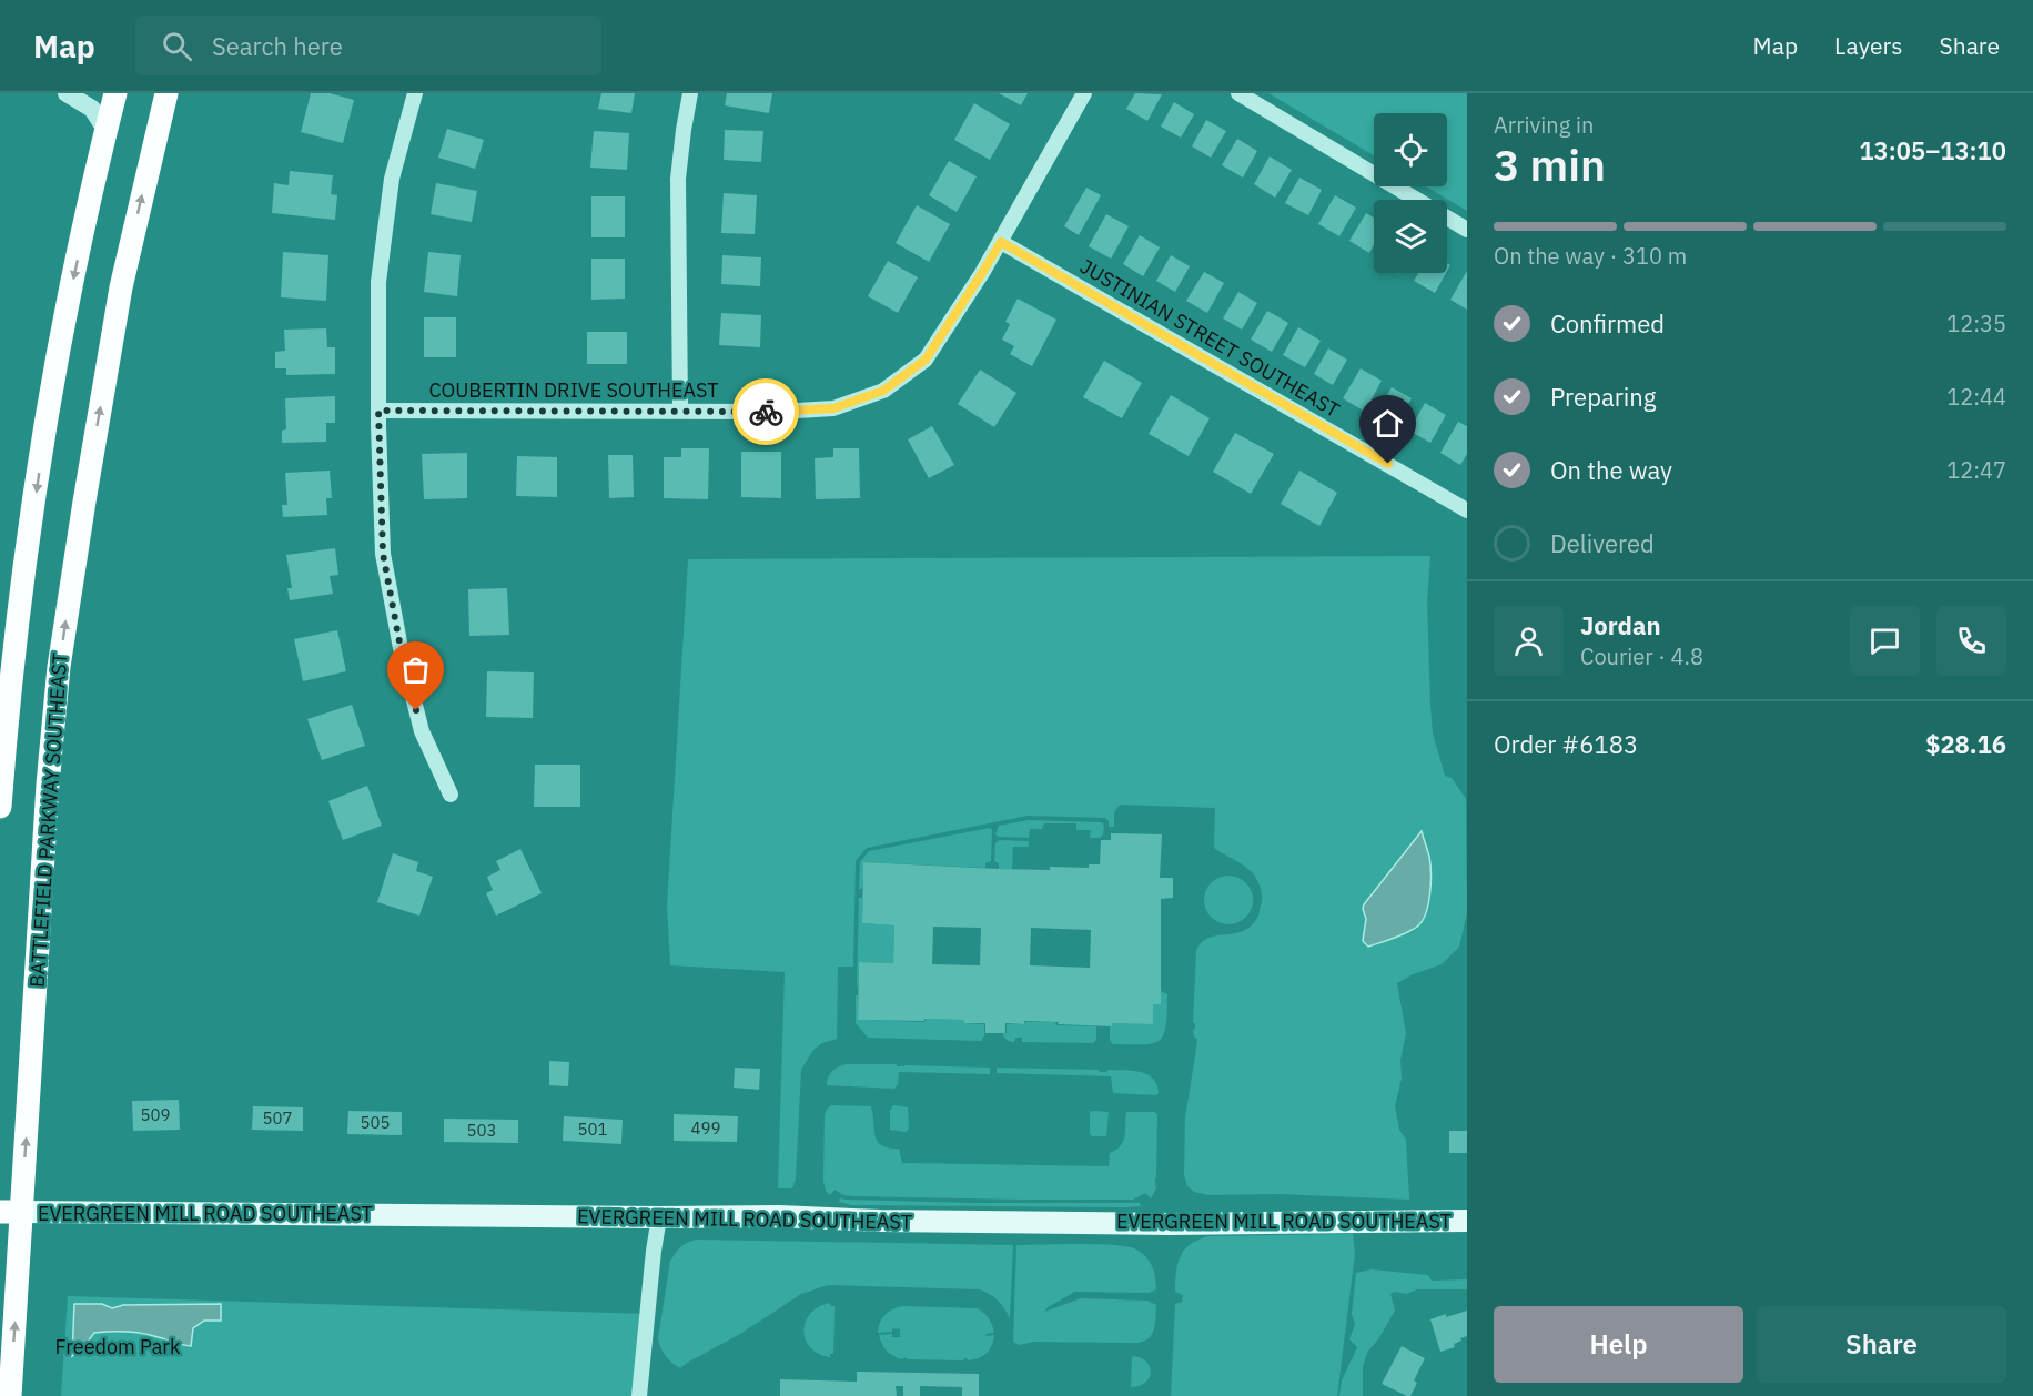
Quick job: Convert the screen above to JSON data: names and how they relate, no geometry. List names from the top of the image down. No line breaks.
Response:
{"streets":{"main road":["BATTLEFIELD PARKWAY SOUTHEAST","EVERGREEN MILL ROAD SOUTHEAST"],"street":["JUSTINIAN STREET SOUTHEAST","COUBERTIN DRIVE SOUTHEAST"]},"crossings":[["JUSTINIAN STREET SOUTHEAST","COUBERTIN DRIVE SOUTHEAST"],["BATTLEFIELD PARKWAY SOUTHEAST","EVERGREEN MILL ROAD SOUTHEAST"]],"parks":["Freedom Park"],"house_numbers":["509","507","505","499","501","503"],"page":{"header":"Map","search":"Search here","nav":["Map","Layers","Share"],"heading":["3 min","Arriving in","13:05–13:10"],"panel":["Jordan","Courier · 4.8","Order #6183","$28.16"],"bar":"On the way · 310 m","list":[["Confirmed","12:35"],["Preparing","12:44"],["On the way","12:47"],"Delivered"],"buttons":["Help","Share"]}}
